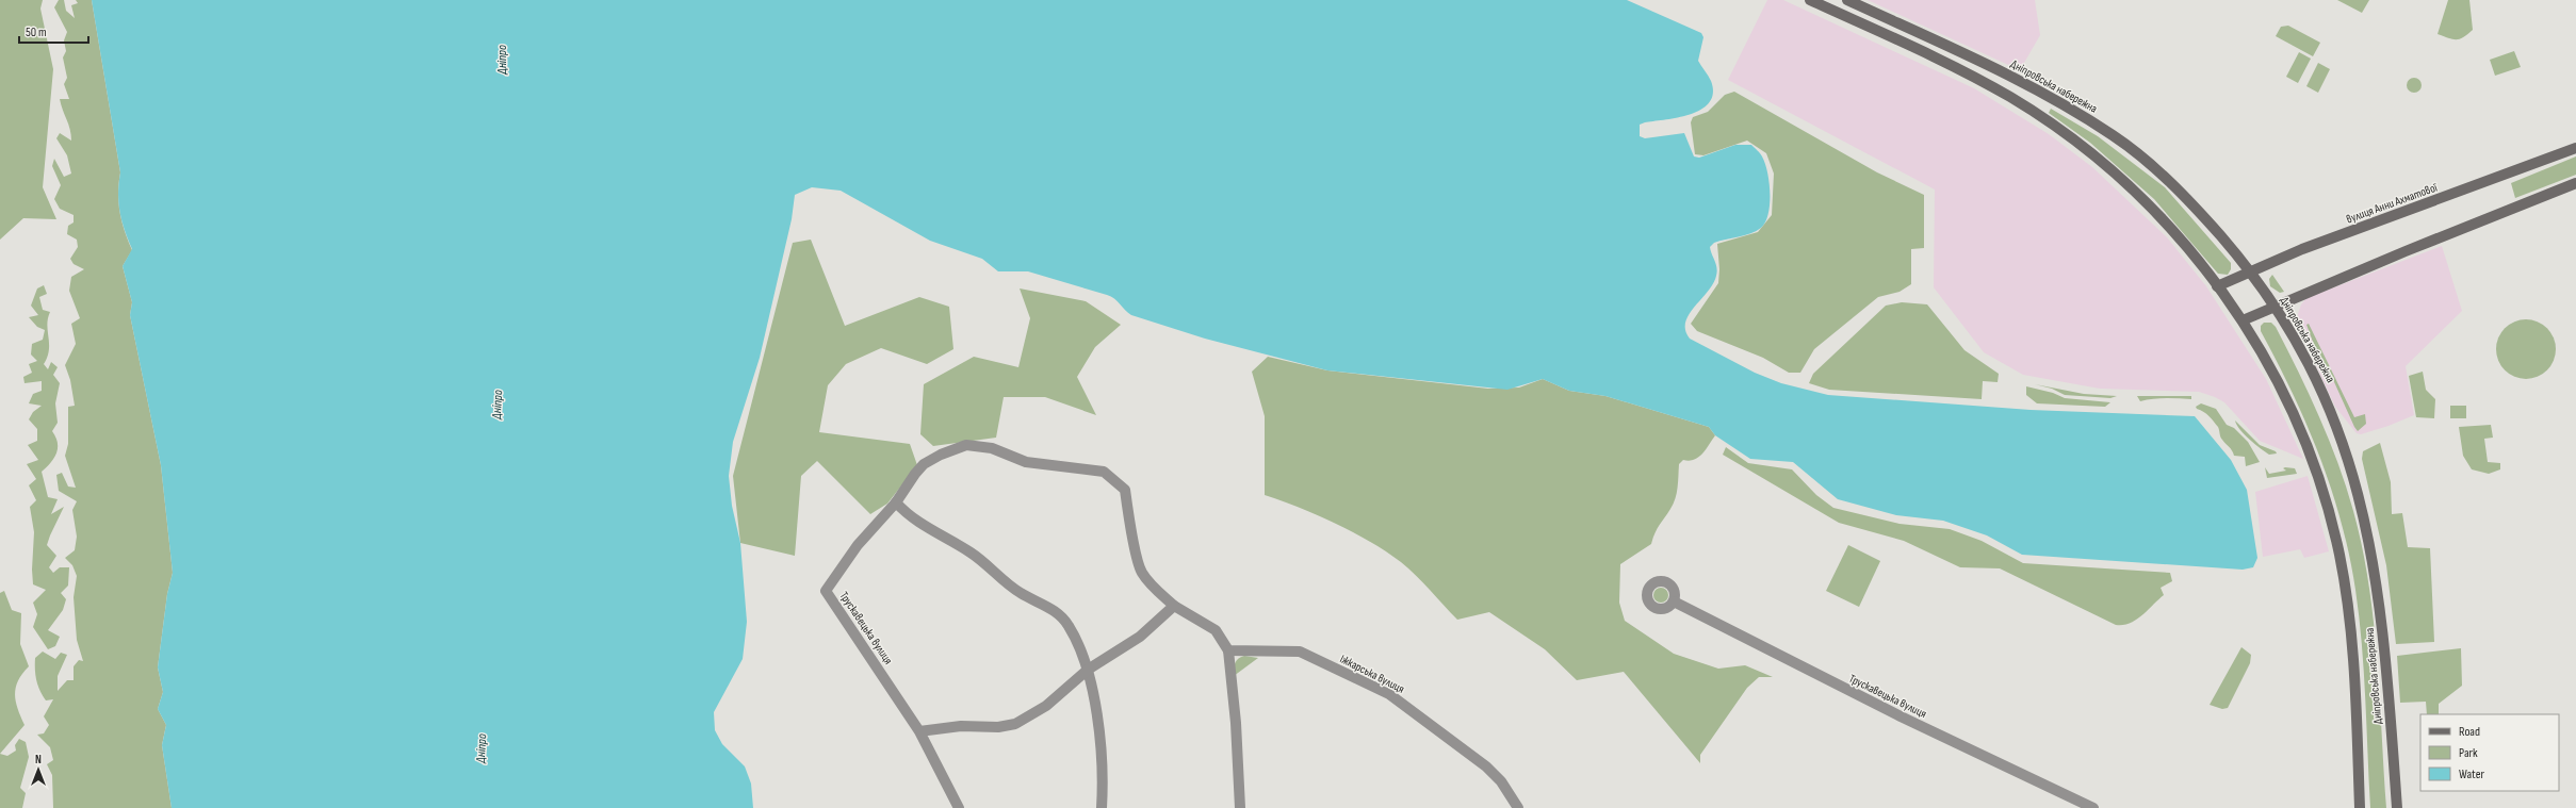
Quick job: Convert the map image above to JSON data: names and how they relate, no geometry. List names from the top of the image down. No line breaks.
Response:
{"streets":{"main road":["Дніпровська набережна","вулиця Анни Ахматової"],"street":["Трускавецька вулиця","Іжкарська вулиця"]},"crossings":[["Дніпровська набережна","вулиця Анни Ахматової"]],"water":["Дніпро"],"legend":["Road","Park","Water"],"scale_bar":"50 m","north":"top"}
